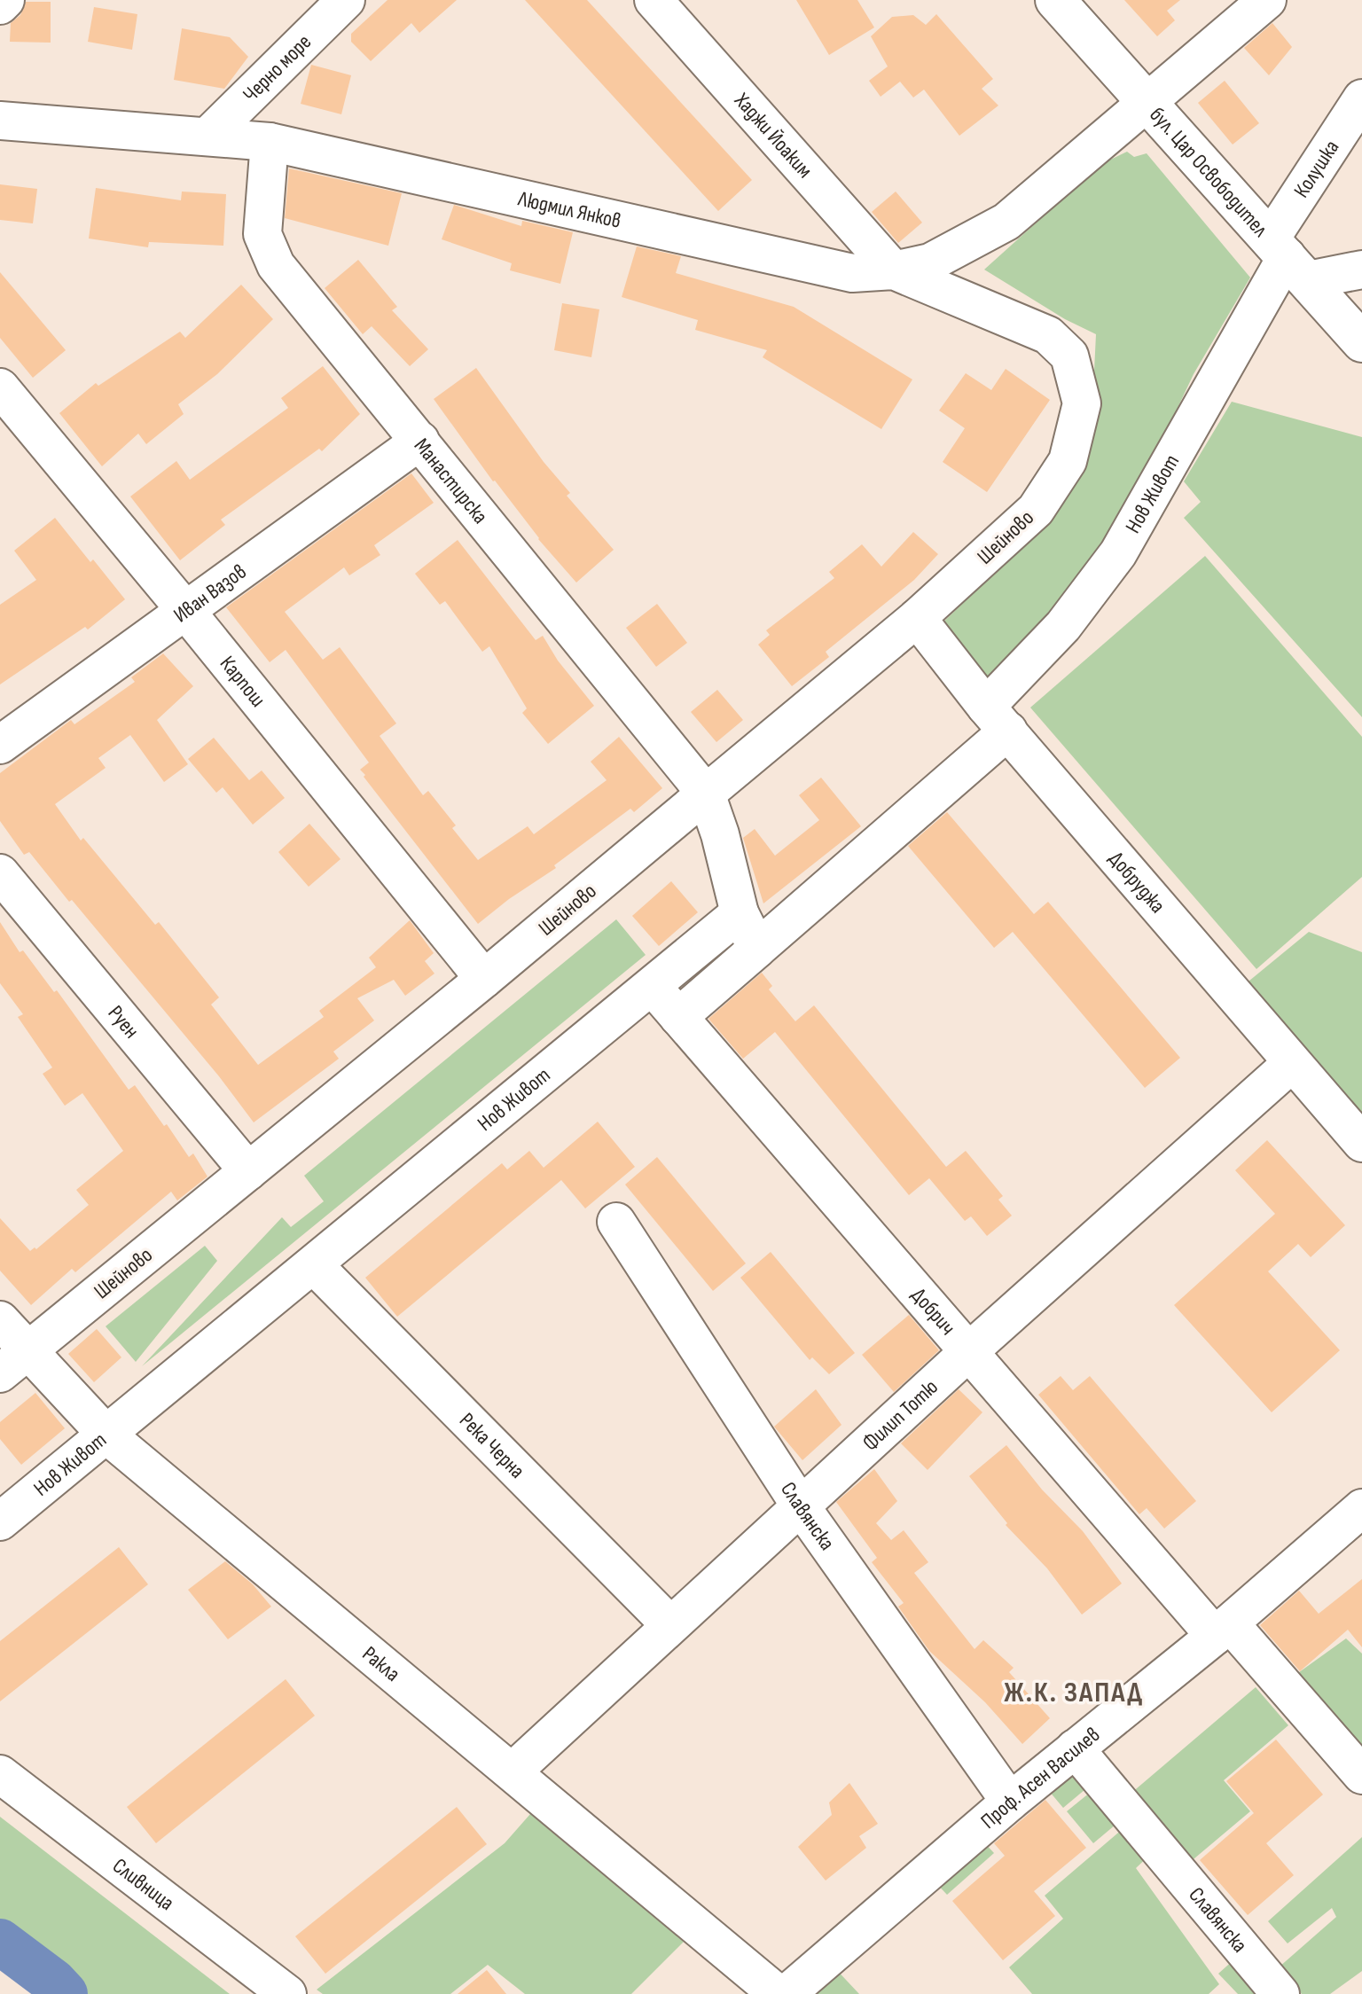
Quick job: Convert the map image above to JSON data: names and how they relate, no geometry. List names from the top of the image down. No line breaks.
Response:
{"streets":{"main road":["бул. Цар Освободител"],"street":["Черно море","Хаджи Йоаким","Колушка","Людмил Янков","Манастирска","Нов Живот","Шейново","Иван Вазов","Карпош","Добруджа","Руен","Добрич","Филип Тотю","Река Черна","Славянска","Ракла","Проф. Асен Василев","Сливница"]},"crossings":[["Черно море","Людмил Янков"],["Хаджи Йоаким","Людмил Янков"],["Колушка","бул. Цар Освободител"],["Колушка","Нов Живот"],["бул. Цар Освободител","Нов Живот"],["Людмил Янков","Манастирска"],["Людмил Янков","Шейново"],["Манастирска","Нов Живот"],["Манастирска","Шейново"],["Манастирска","Иван Вазов"],["Нов Живот","Добруджа"],["Нов Живот","Добрич"],["Нов Живот","Река Черна"],["Нов Живот","Ракла"],["Шейново","Карпош"],["Шейново","Добруджа"],["Шейново","Руен"],["Шейново","Ракла"],["Иван Вазов","Карпош"],["Добруджа","Филип Тотю"],["Добрич","Филип Тотю"],["Добрич","Проф. Асен Василев"],["Филип Тотю","Река Черна"],["Филип Тотю","Славянска"],["Филип Тотю","Ракла"],["Славянска","Проф. Асен Василев"]],"districts":["Ж.К. ЗАПАД"]}
